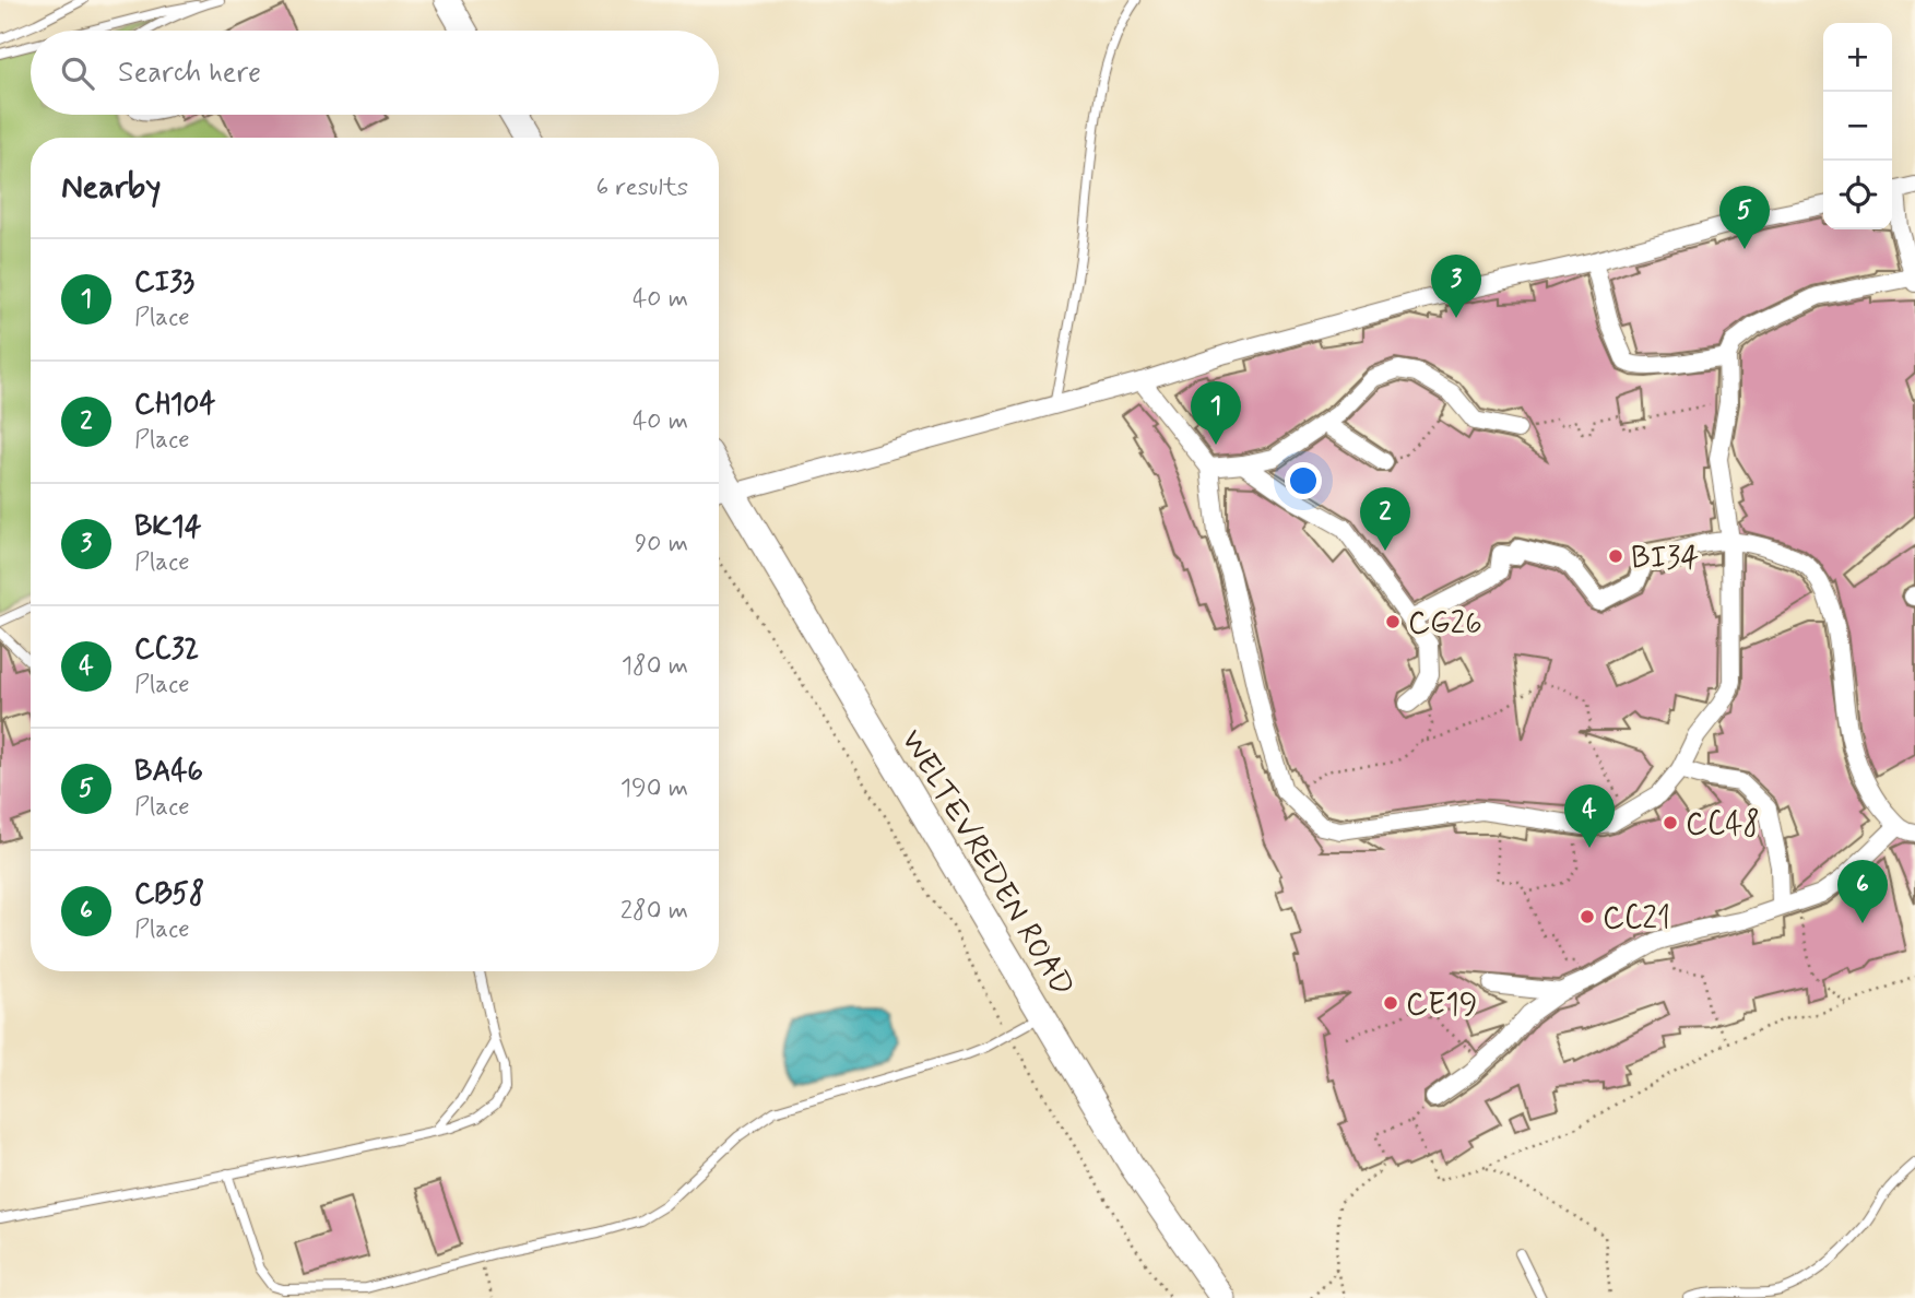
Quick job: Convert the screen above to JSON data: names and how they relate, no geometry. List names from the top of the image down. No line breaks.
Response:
{"streets":{"street":["WELTEVREDEN ROAD"]},"places":["BI34","CG26","CC48","CC21","CE19"],"page":{"map_buttons":["+","−"],"search":"Search here","heading":["Nearby","6 results"],"pins":["5","3","1","2","4","6"],"list":[{"mark":"1","name":"CI33","note":"Place","value":"40 m"},{"mark":"2","name":"CH104","note":"Place","value":"40 m"},{"mark":"3","name":"BK14","note":"Place","value":"90 m"},{"mark":"4","name":"CC32","note":"Place","value":"180 m"},{"mark":"5","name":"BA46","note":"Place","value":"190 m"},{"mark":"6","name":"CB58","note":"Place","value":"280 m"}]}}
